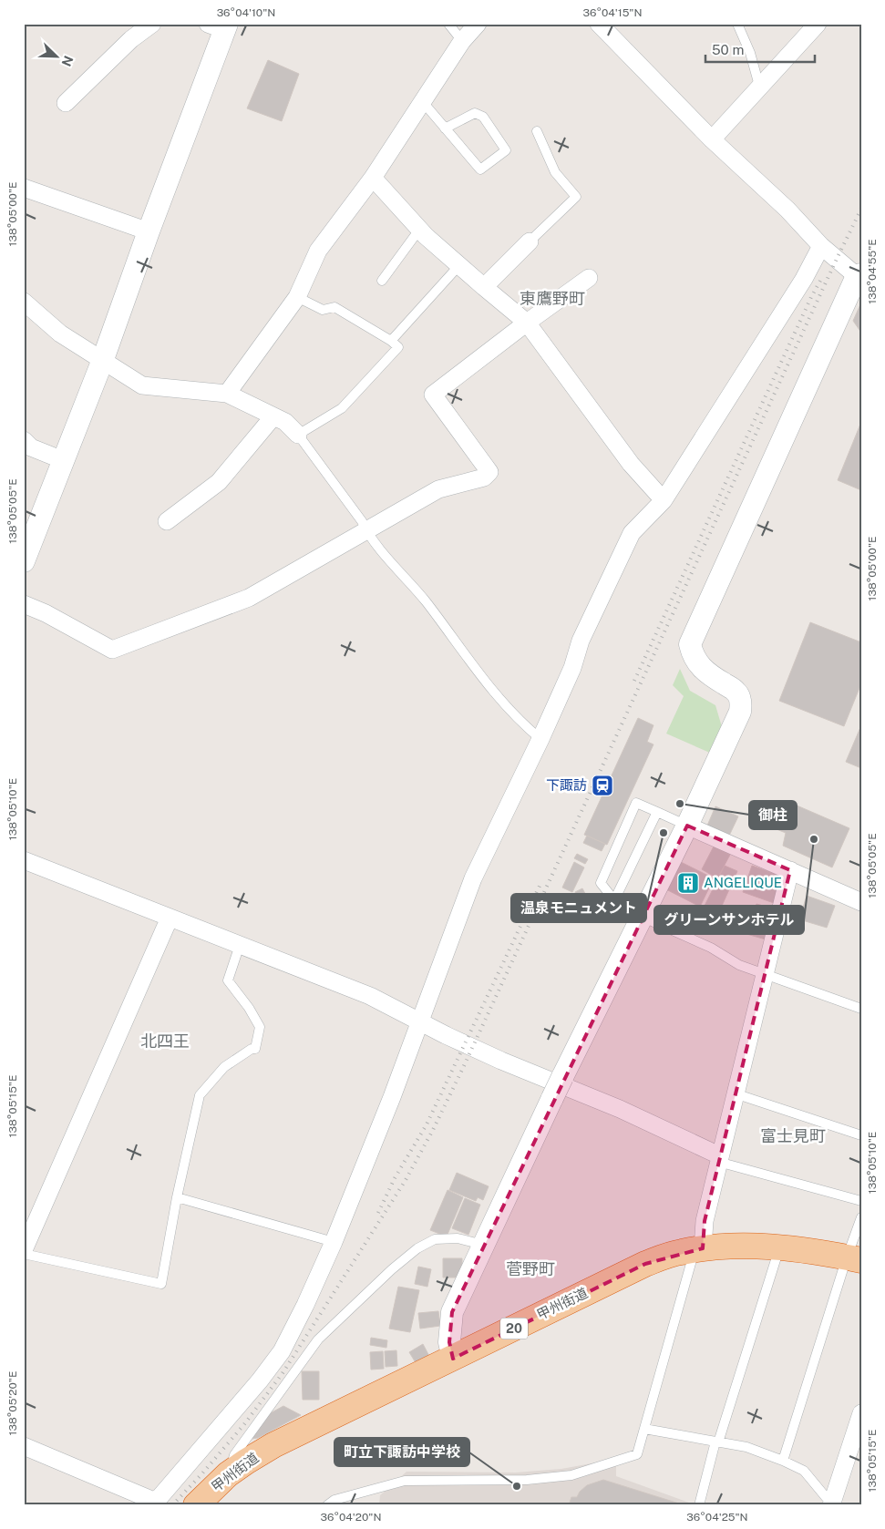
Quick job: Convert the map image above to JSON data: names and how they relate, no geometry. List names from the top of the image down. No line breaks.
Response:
{"streets":{"highway":["甲州街道","20"]},"districts":["東鷹野町","北四王","富士見町","菅野町"],"places":{"station":["下諏訪"],"other":["御柱","温泉モニュメント","グリーンサンホテル","町立下諏訪中学校"],"building":["ANGELIQUE"]},"scale_bar":"50 m","north":"bottom right","coordinates":["36°04'10\"N","36°04'15\"N","138°05'00\"E","138°04'55\"E","138°05'05\"E","138°05'10\"E","138°05'15\"E","138°05'20\"E","36°04'20\"N","36°04'25\"N"]}
